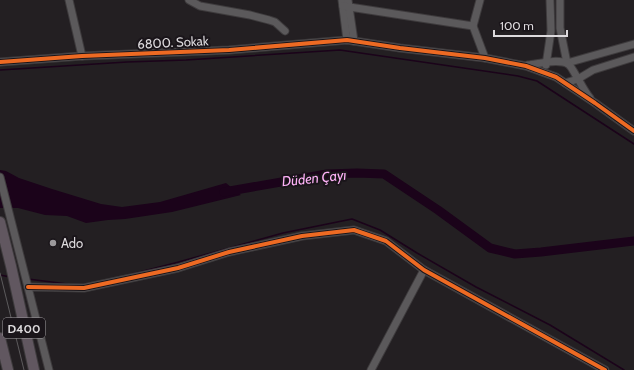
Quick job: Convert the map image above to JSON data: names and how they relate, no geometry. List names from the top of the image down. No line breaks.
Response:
{"streets":{"highway":["D400"],"street":["6800. Sokak"]},"water":["Düden Çayı"],"places":["Ado"],"scale_bar":"100 m"}
